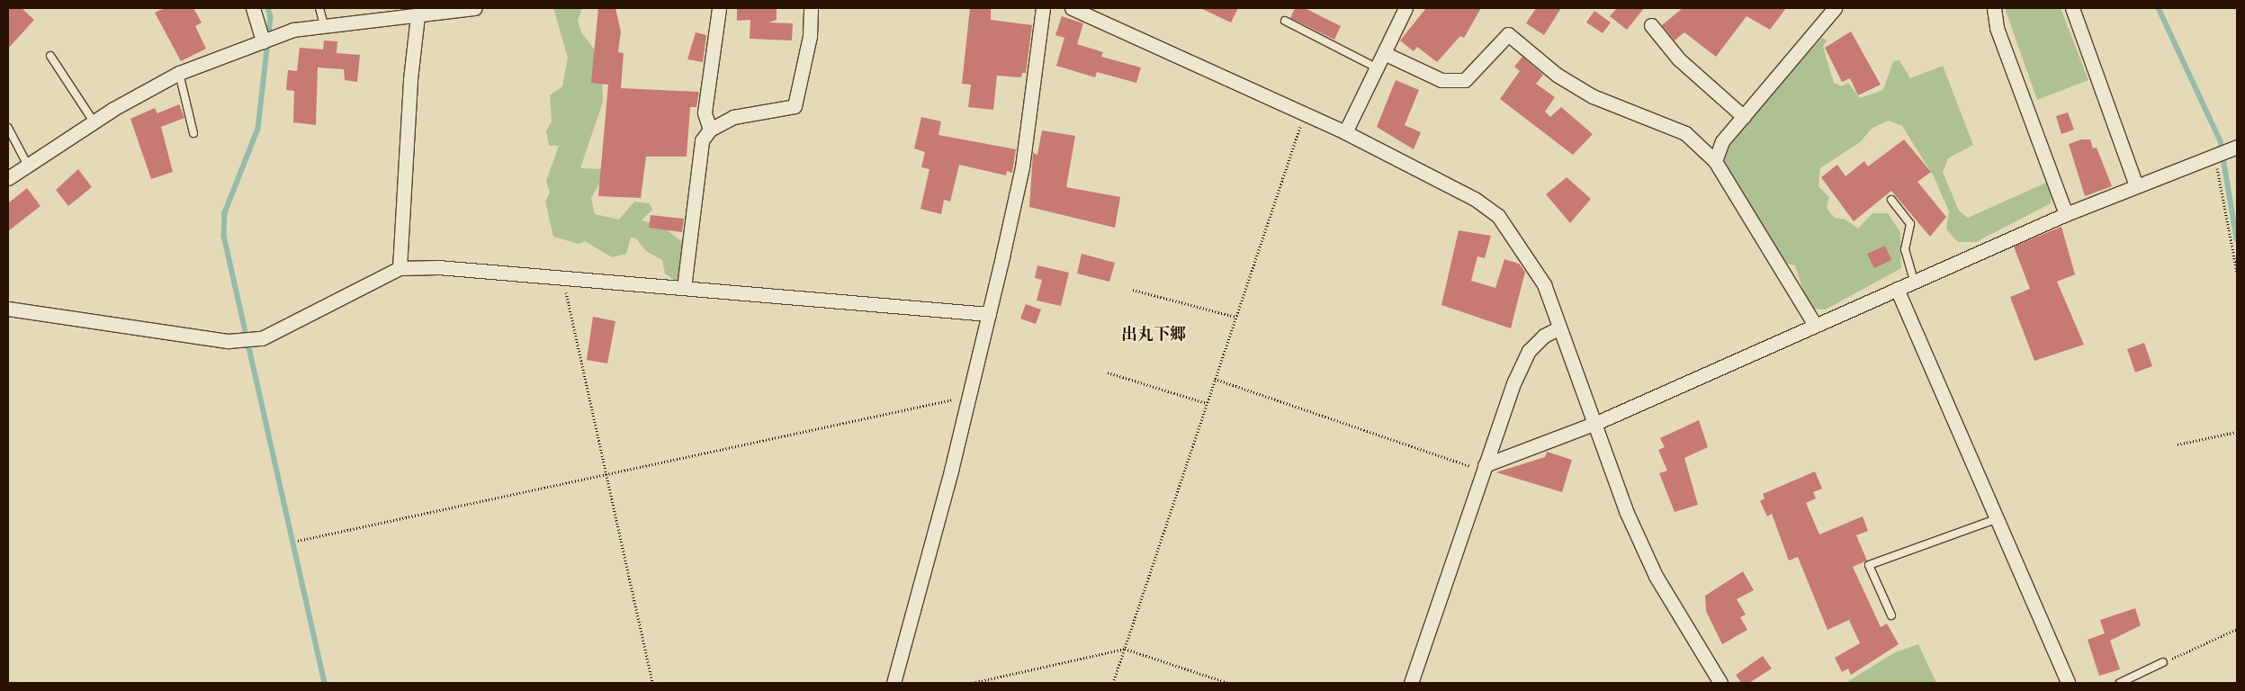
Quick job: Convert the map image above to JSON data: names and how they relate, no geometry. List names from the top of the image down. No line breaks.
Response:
{"districts":["出丸下郷"]}
